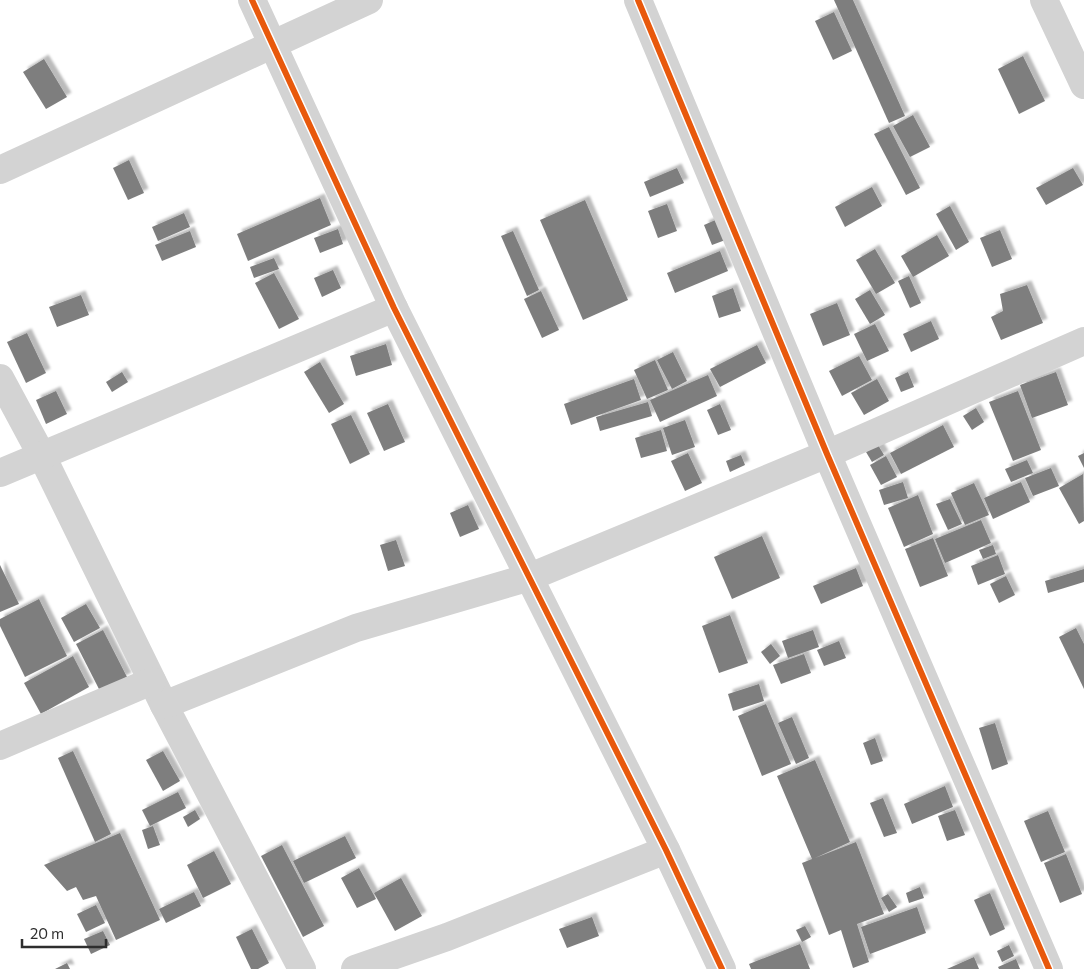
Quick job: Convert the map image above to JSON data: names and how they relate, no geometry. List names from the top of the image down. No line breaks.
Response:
{"scale_bar":"20 m"}
